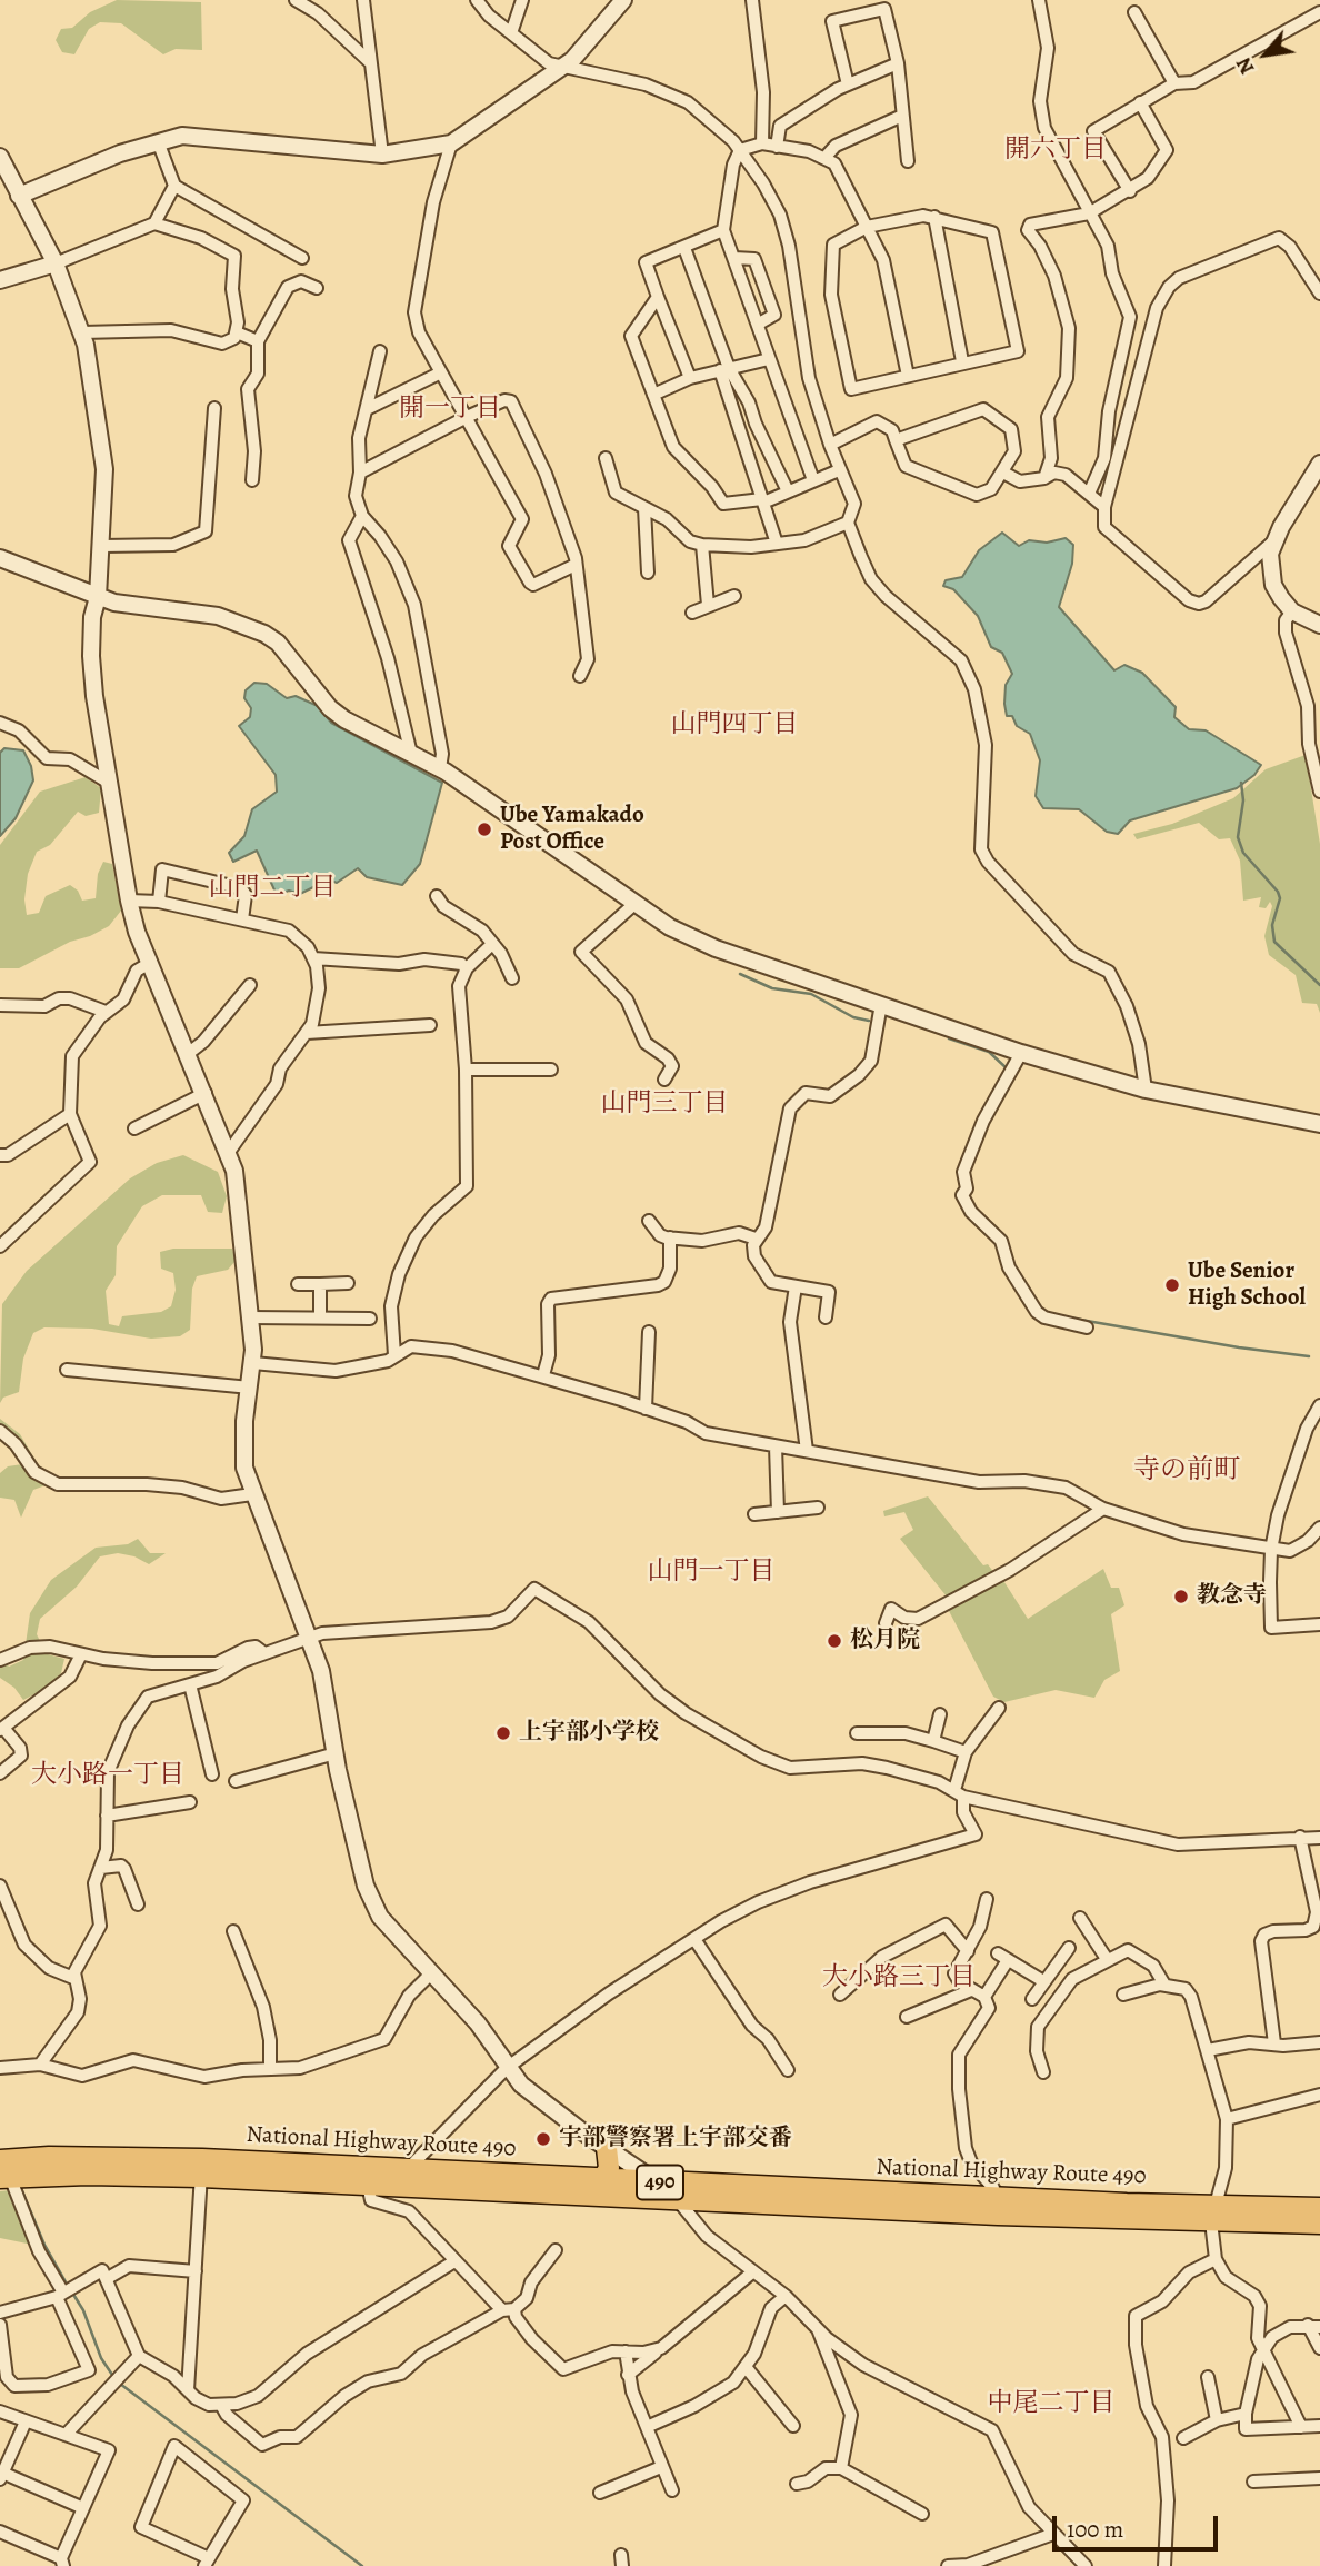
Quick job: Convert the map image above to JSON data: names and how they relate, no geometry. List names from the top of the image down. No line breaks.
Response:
{"streets":{"highway":["National Highway Route 490","490"]},"districts":["開六丁目","開一丁目","山門四丁目","山門二丁目","山門三丁目","寺の前町","山門一丁目","大小路一丁目","大小路三丁目","中尾二丁目"],"places":["Ube Yamakado Post Office","Ube Senior High School","教念寺","松月院","上宇部小学校","宇部警察署上宇部交番"],"scale_bar":"100 m","north":"bottom left"}
